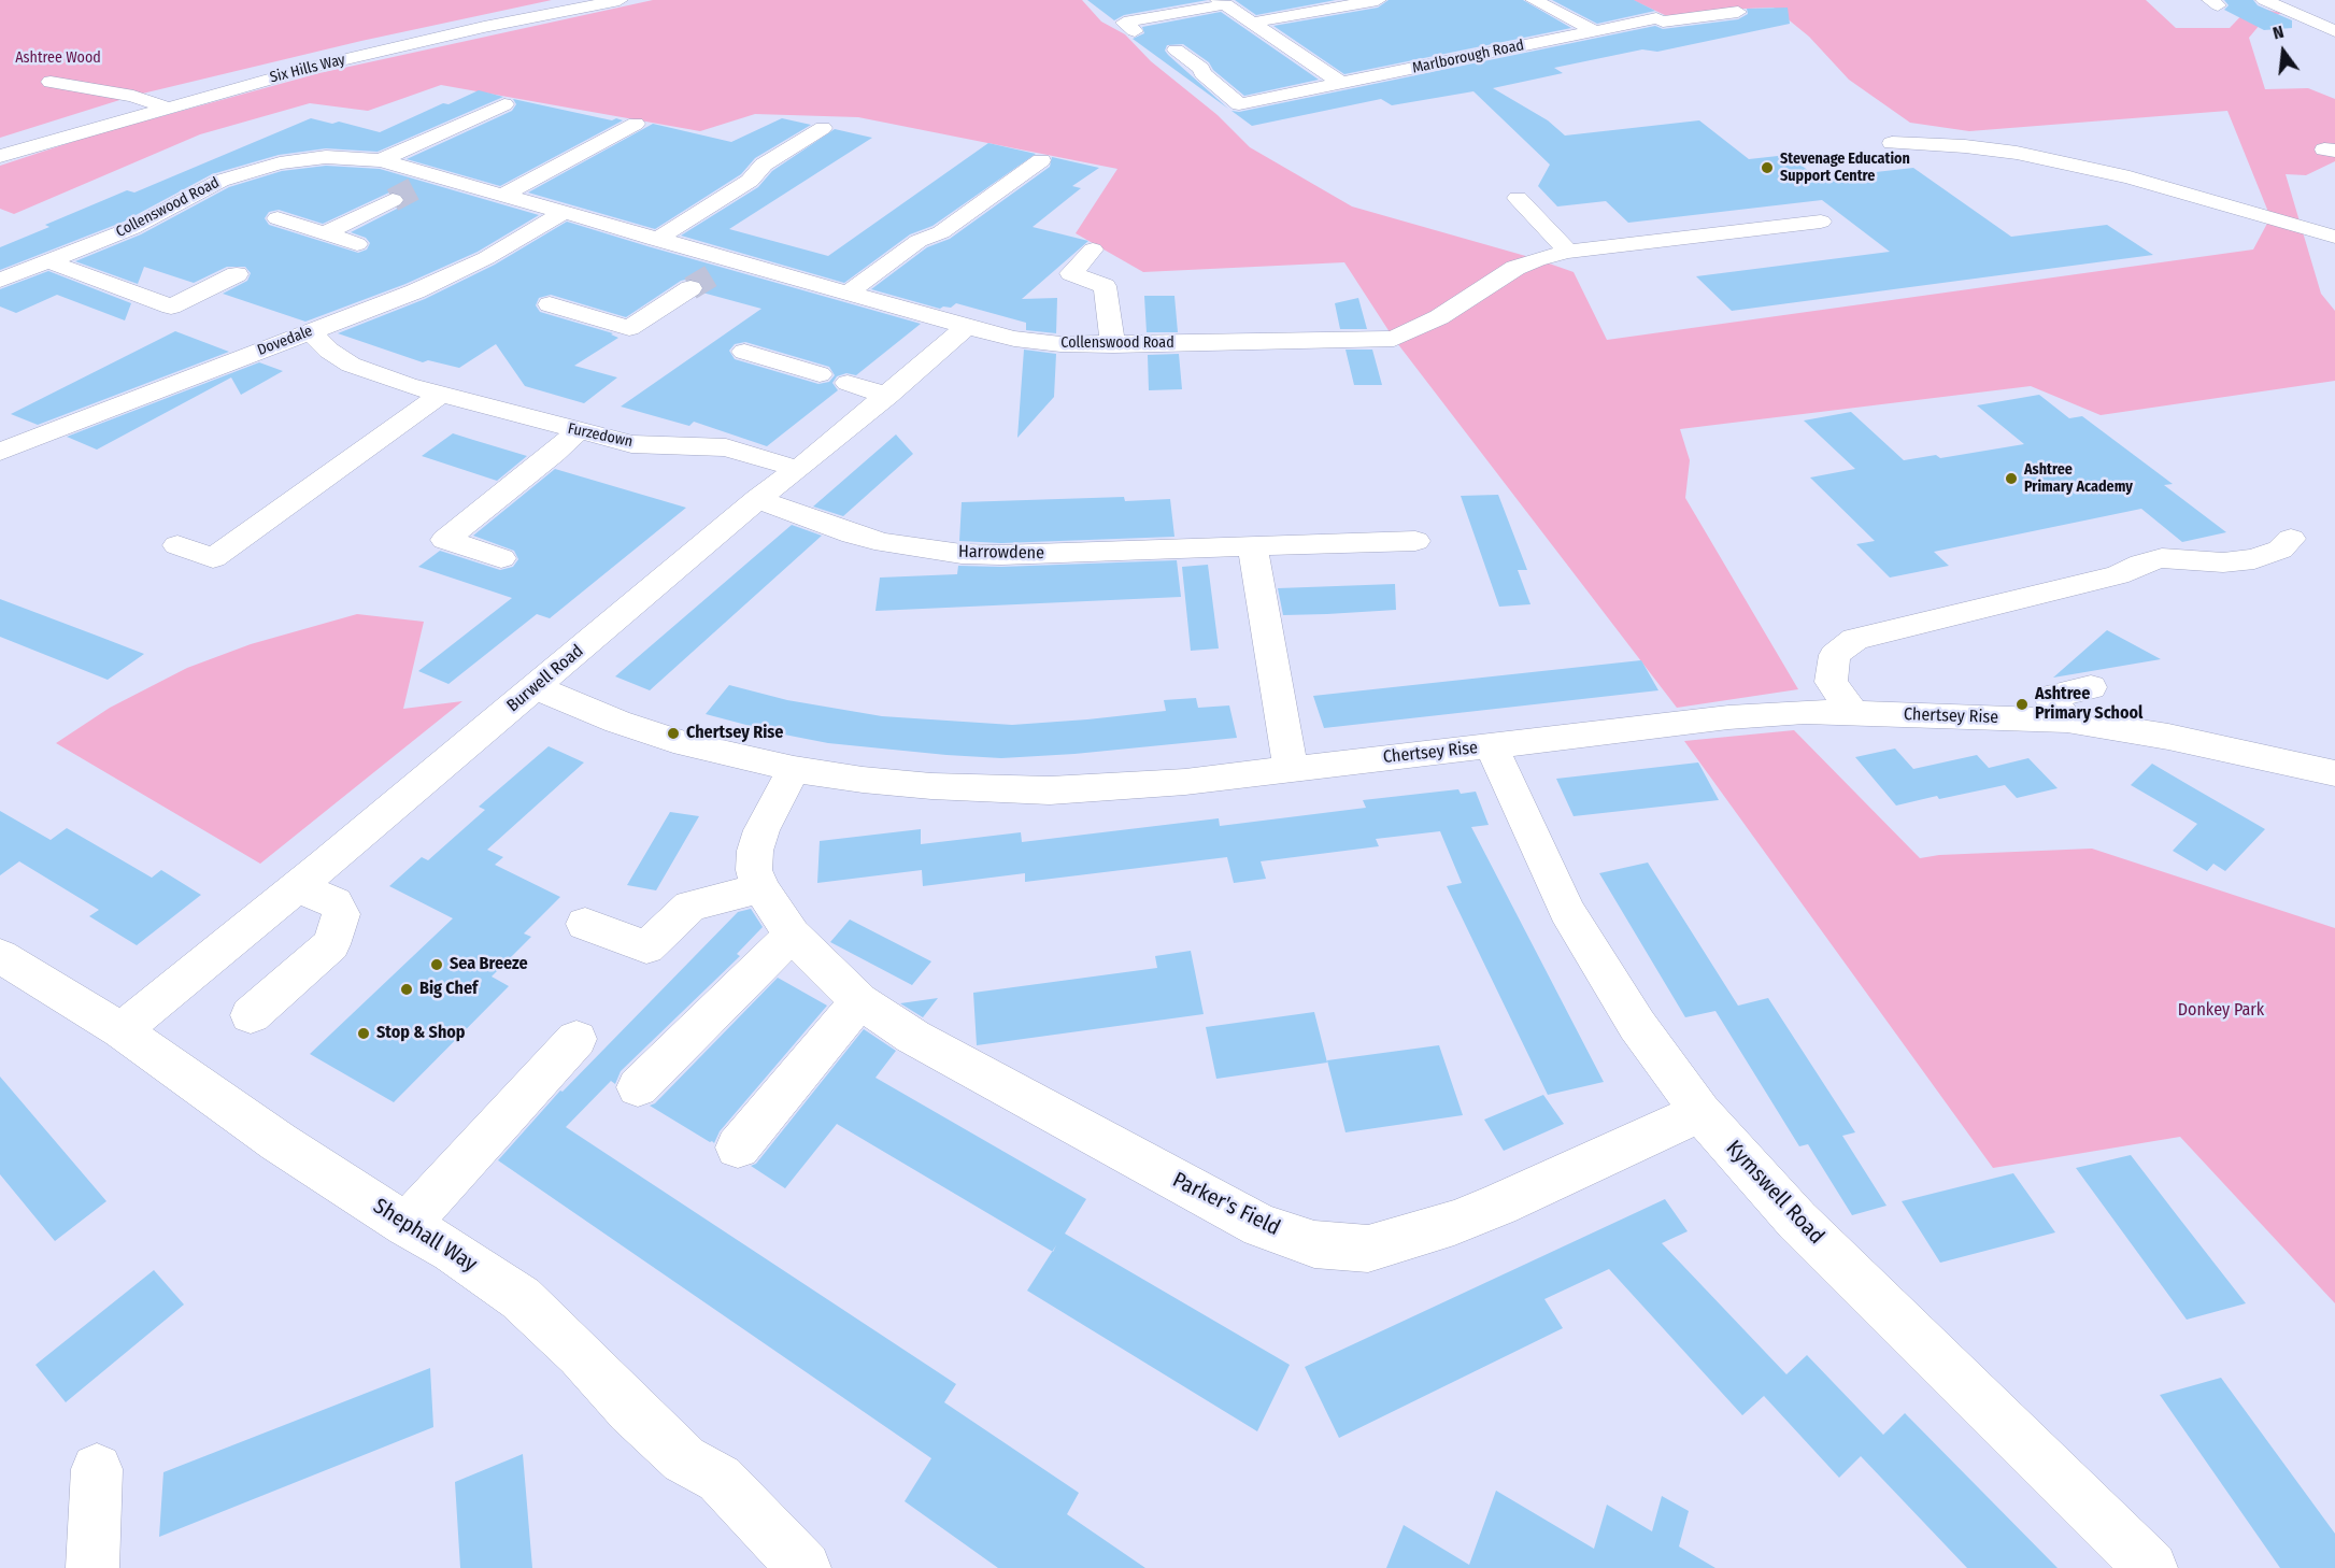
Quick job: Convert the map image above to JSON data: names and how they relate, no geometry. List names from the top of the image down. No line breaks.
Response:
{"streets":{"street":["Marlborough Road","Six Hills Way","Collenswood Road","Dovedale","Furzedown","Harrowdene","Burwell Road","Chertsey Rise","Kymswell Road","Parker's Field","Shephall Way"]},"crossings":[["Collenswood Road","Dovedale"],["Collenswood Road","Burwell Road"],["Dovedale","Furzedown"],["Furzedown","Burwell Road"],["Harrowdene","Burwell Road"],["Burwell Road","Chertsey Rise"],["Burwell Road","Shephall Way"],["Chertsey Rise","Kymswell Road"],["Kymswell Road","Parker's Field"]],"parks":["Ashtree Wood","Donkey Park"],"places":["Stevenage Education Support Centre","Ashtree Primary Academy","Ashtree Primary School","Chertsey Rise","Sea Breeze","Big Chef","Stop & Shop"],"north":"top"}
